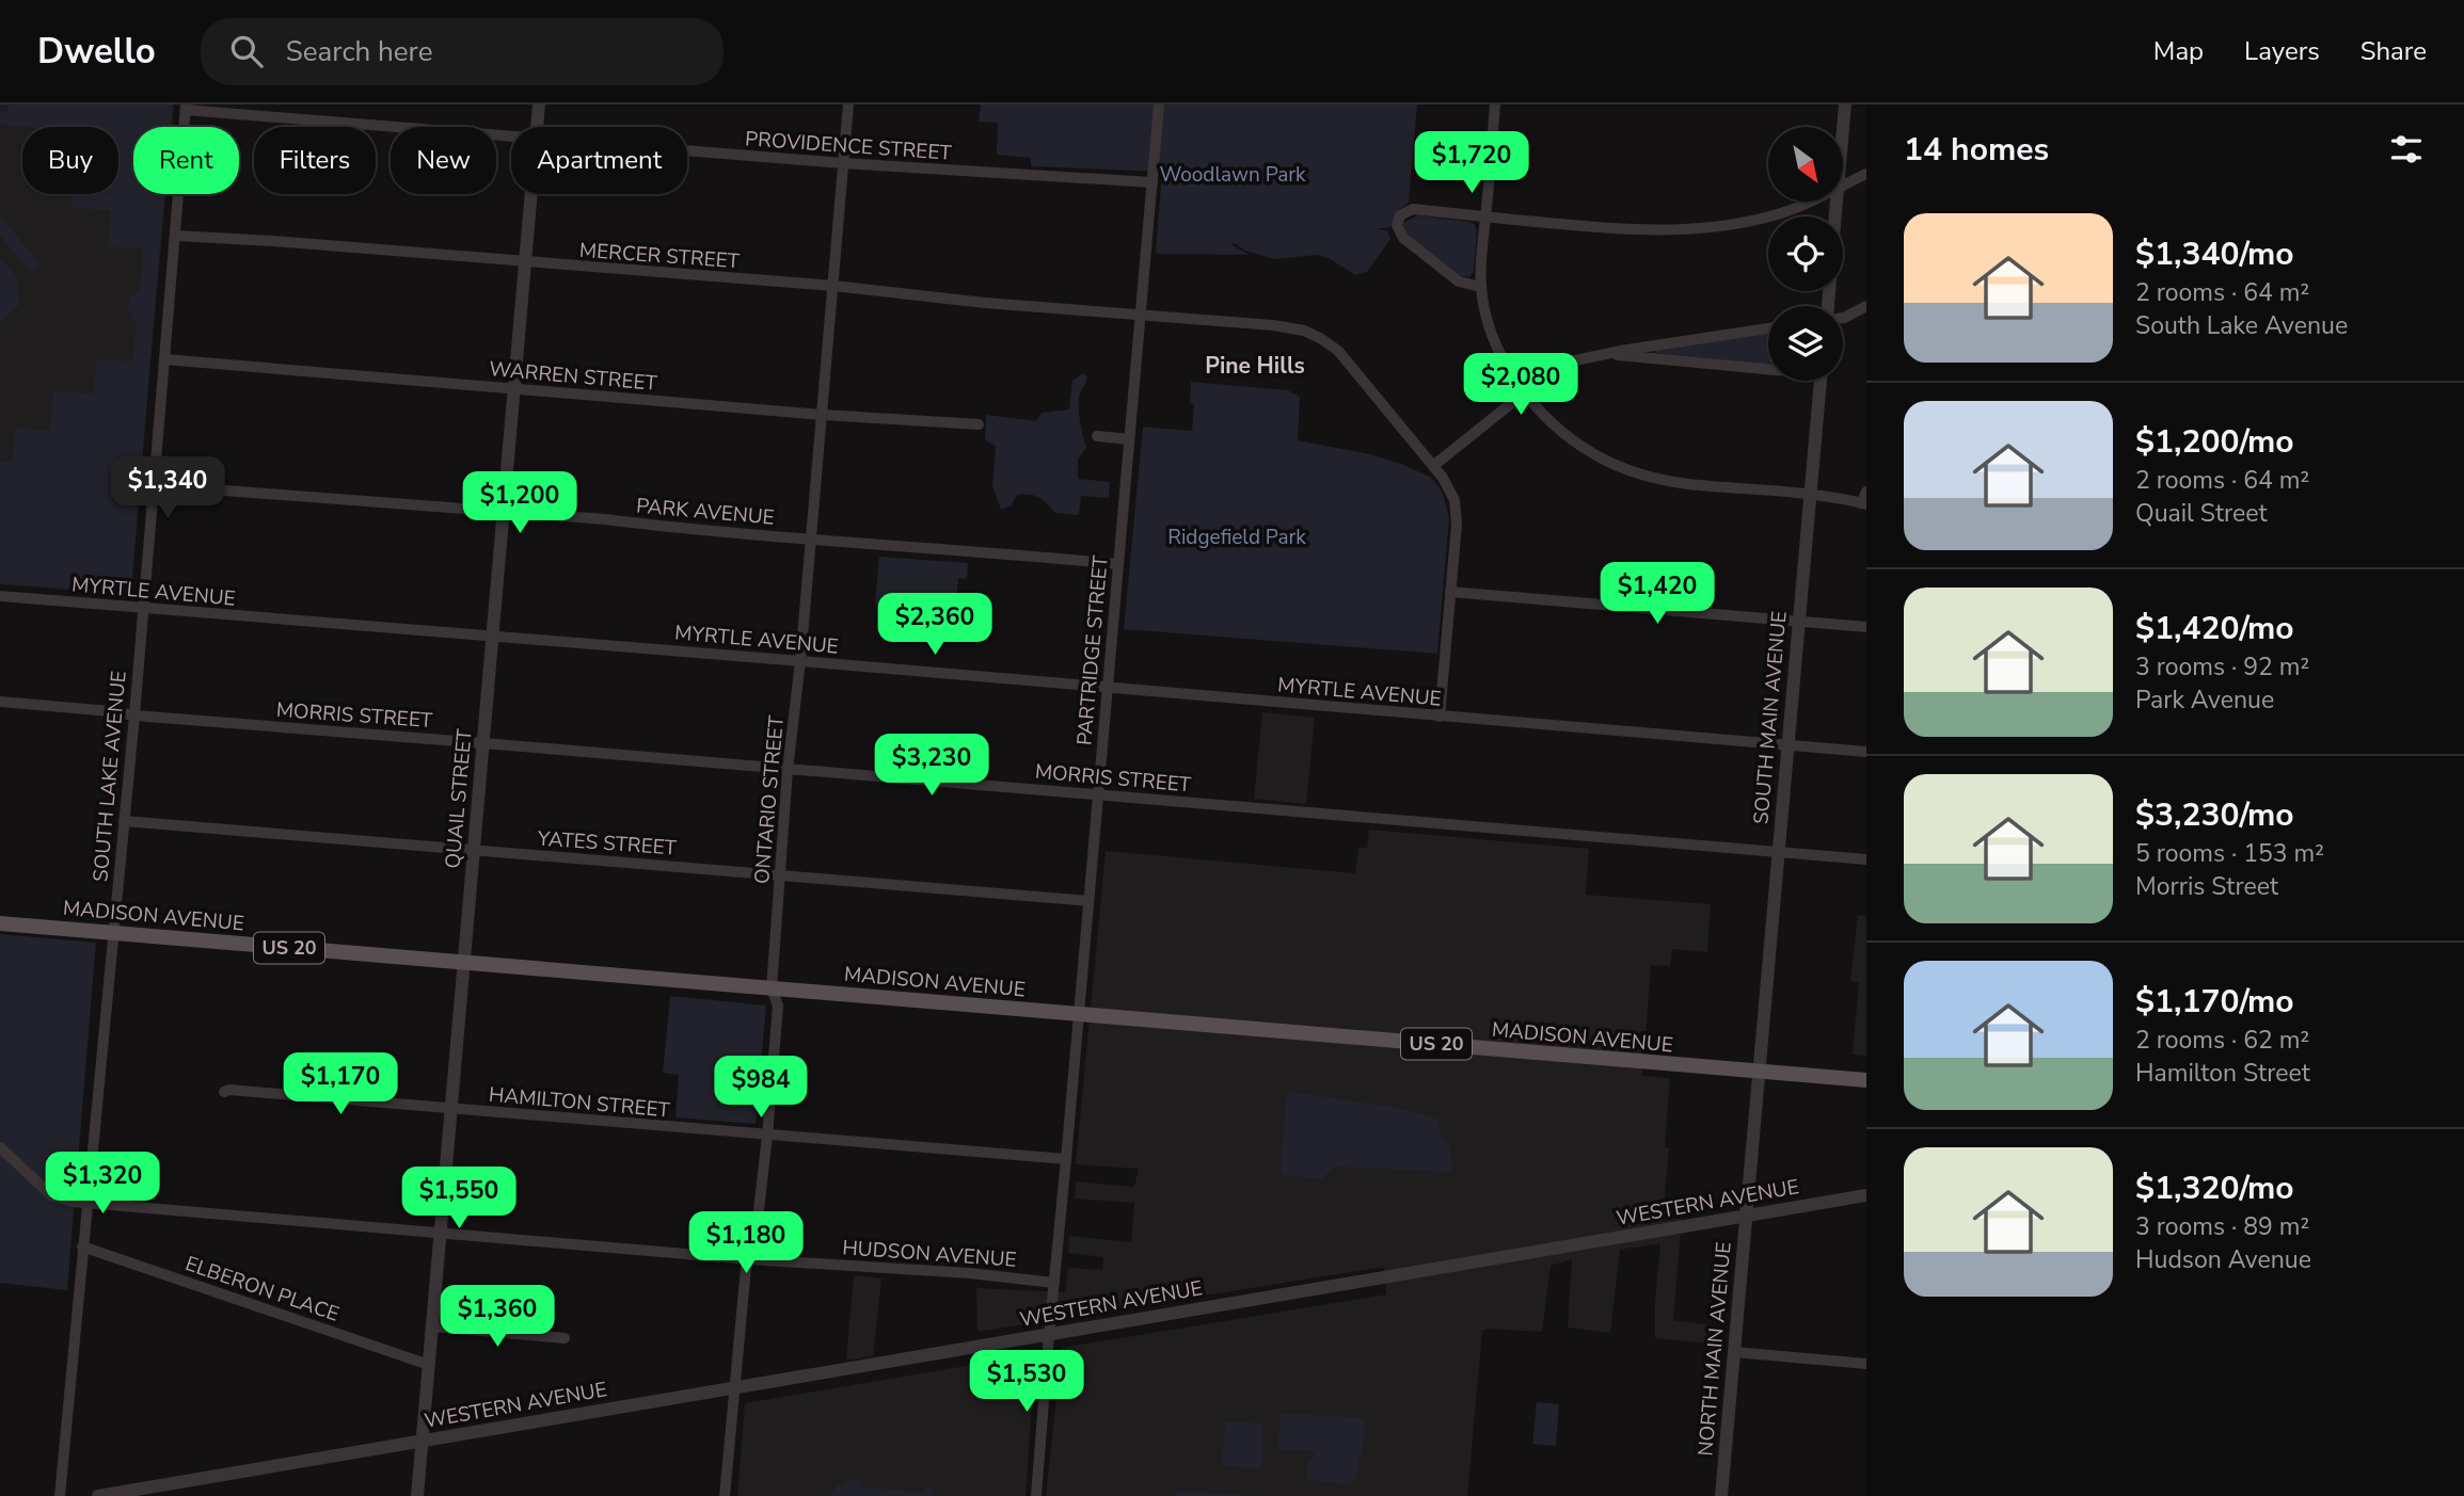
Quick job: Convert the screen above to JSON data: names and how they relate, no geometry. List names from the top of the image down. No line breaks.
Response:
{"streets":{"main road":["MADISON AVENUE","US 20"],"street":["PROVIDENCE STREET","MERCER STREET","WARREN STREET","PARK AVENUE","MYRTLE AVENUE","PARTRIDGE STREET","MORRIS STREET","SOUTH MAIN AVENUE","SOUTH LAKE AVENUE","QUAIL STREET","ONTARIO STREET","YATES STREET","HAMILTON STREET","WESTERN AVENUE","HUDSON AVENUE","ELBERON PLACE","NORTH MAIN AVENUE"]},"crossings":[["PROVIDENCE STREET","PARTRIDGE STREET"],["PROVIDENCE STREET","SOUTH LAKE AVENUE"],["PROVIDENCE STREET","ONTARIO STREET"],["MERCER STREET","MYRTLE AVENUE"],["MERCER STREET","PARTRIDGE STREET"],["MERCER STREET","SOUTH LAKE AVENUE"],["MERCER STREET","QUAIL STREET"],["MERCER STREET","ONTARIO STREET"],["WARREN STREET","SOUTH LAKE AVENUE"],["WARREN STREET","QUAIL STREET"],["WARREN STREET","ONTARIO STREET"],["PARK AVENUE","PARTRIDGE STREET"],["PARK AVENUE","SOUTH LAKE AVENUE"],["PARK AVENUE","QUAIL STREET"],["PARK AVENUE","ONTARIO STREET"],["MYRTLE AVENUE","PARTRIDGE STREET"],["MYRTLE AVENUE","SOUTH MAIN AVENUE"],["MYRTLE AVENUE","SOUTH LAKE AVENUE"],["MYRTLE AVENUE","QUAIL STREET"],["MYRTLE AVENUE","ONTARIO STREET"],["PARTRIDGE STREET","MORRIS STREET"],["PARTRIDGE STREET","YATES STREET"],["PARTRIDGE STREET","MADISON AVENUE"],["PARTRIDGE STREET","HAMILTON STREET"],["PARTRIDGE STREET","WESTERN AVENUE"],["PARTRIDGE STREET","HUDSON AVENUE"],["MORRIS STREET","SOUTH MAIN AVENUE"],["MORRIS STREET","SOUTH LAKE AVENUE"],["MORRIS STREET","QUAIL STREET"],["MORRIS STREET","ONTARIO STREET"],["SOUTH MAIN AVENUE","MADISON AVENUE"],["SOUTH MAIN AVENUE","NORTH MAIN AVENUE"],["SOUTH LAKE AVENUE","YATES STREET"],["SOUTH LAKE AVENUE","MADISON AVENUE"],["SOUTH LAKE AVENUE","HUDSON AVENUE"],["SOUTH LAKE AVENUE","ELBERON PLACE"],["QUAIL STREET","YATES STREET"],["QUAIL STREET","MADISON AVENUE"],["QUAIL STREET","HAMILTON STREET"],["QUAIL STREET","WESTERN AVENUE"],["QUAIL STREET","HUDSON AVENUE"],["QUAIL STREET","ELBERON PLACE"],["ONTARIO STREET","YATES STREET"],["ONTARIO STREET","MADISON AVENUE"],["ONTARIO STREET","HAMILTON STREET"],["ONTARIO STREET","WESTERN AVENUE"],["ONTARIO STREET","HUDSON AVENUE"],["MADISON AVENUE","NORTH MAIN AVENUE"],["WESTERN AVENUE","NORTH MAIN AVENUE"]],"districts":["Pine Hills"],"parks":["Woodlawn Park","Ridgefield Park"],"north":"bottom right","page":{"header":"Dwello","search":"Search here","nav":["Map","Layers","Share"],"heading":"14 homes","chip":["Buy","Rent","Filters","New","Apartment"],"price":["$1,720","$2,080","$1,340","$1,200","$1,420","$2,360","$3,230","$1,170","$984","$1,320","$1,550","$1,180","$1,360","$1,530"],"list":[{"name":"$1,340/mo","note":"2 rooms · 64 m² · South Lake Avenue"},{"name":"$1,200/mo","note":"2 rooms · 64 m² · Quail Street"},{"name":"$1,420/mo","note":"3 rooms · 92 m² · Park Avenue"},{"name":"$3,230/mo","note":"5 rooms · 153 m² · Morris Street"},{"name":"$1,170/mo","note":"2 rooms · 62 m² · Hamilton Street"},{"name":"$1,320/mo","note":"3 rooms · 89 m² · Hudson Avenue"}]}}
